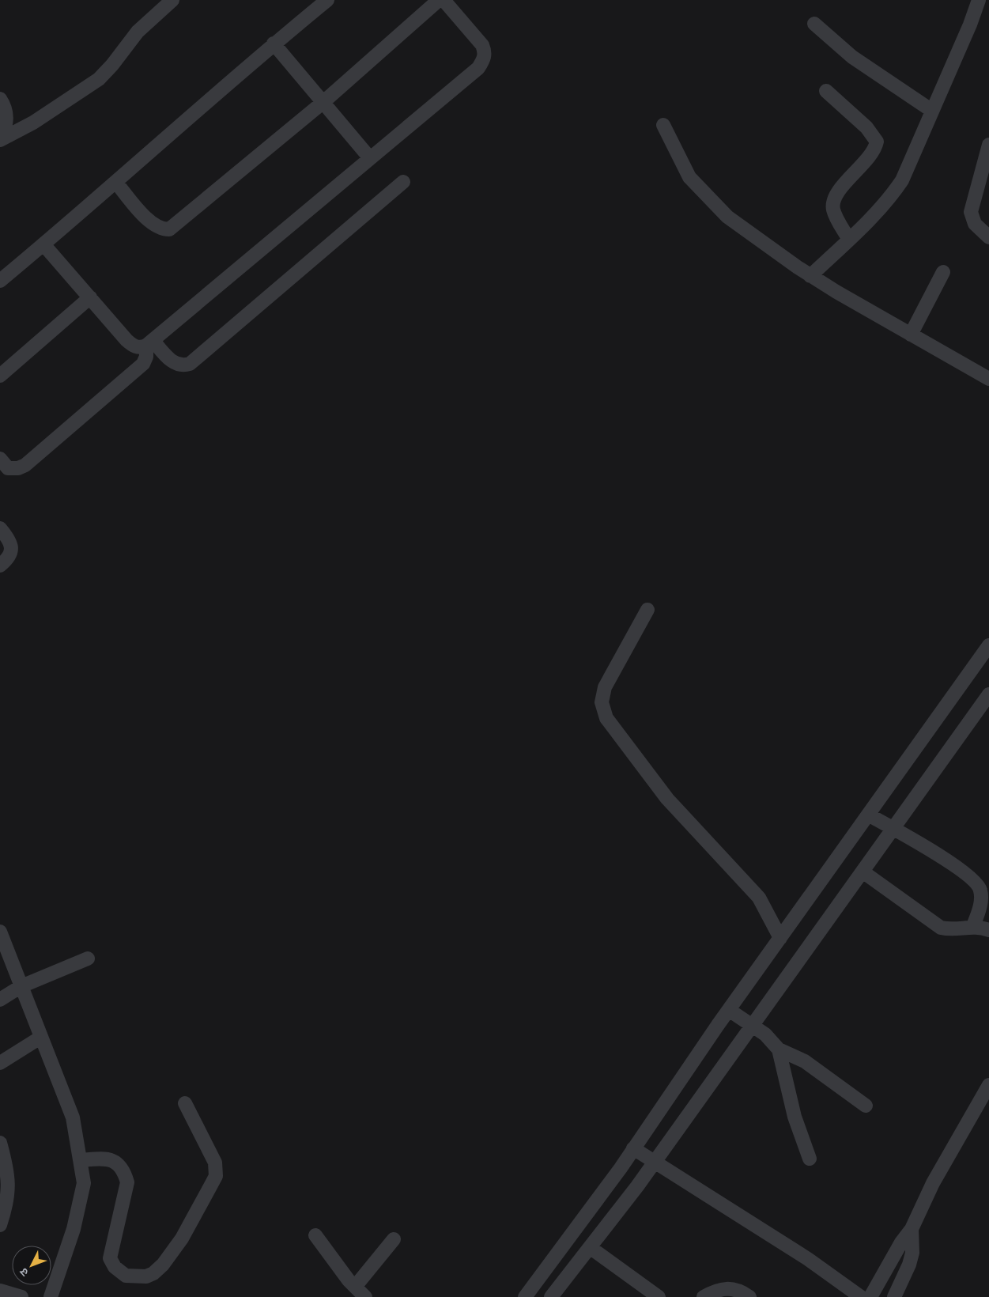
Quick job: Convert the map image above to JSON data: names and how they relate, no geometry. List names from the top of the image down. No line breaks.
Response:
{"north":"bottom left"}
